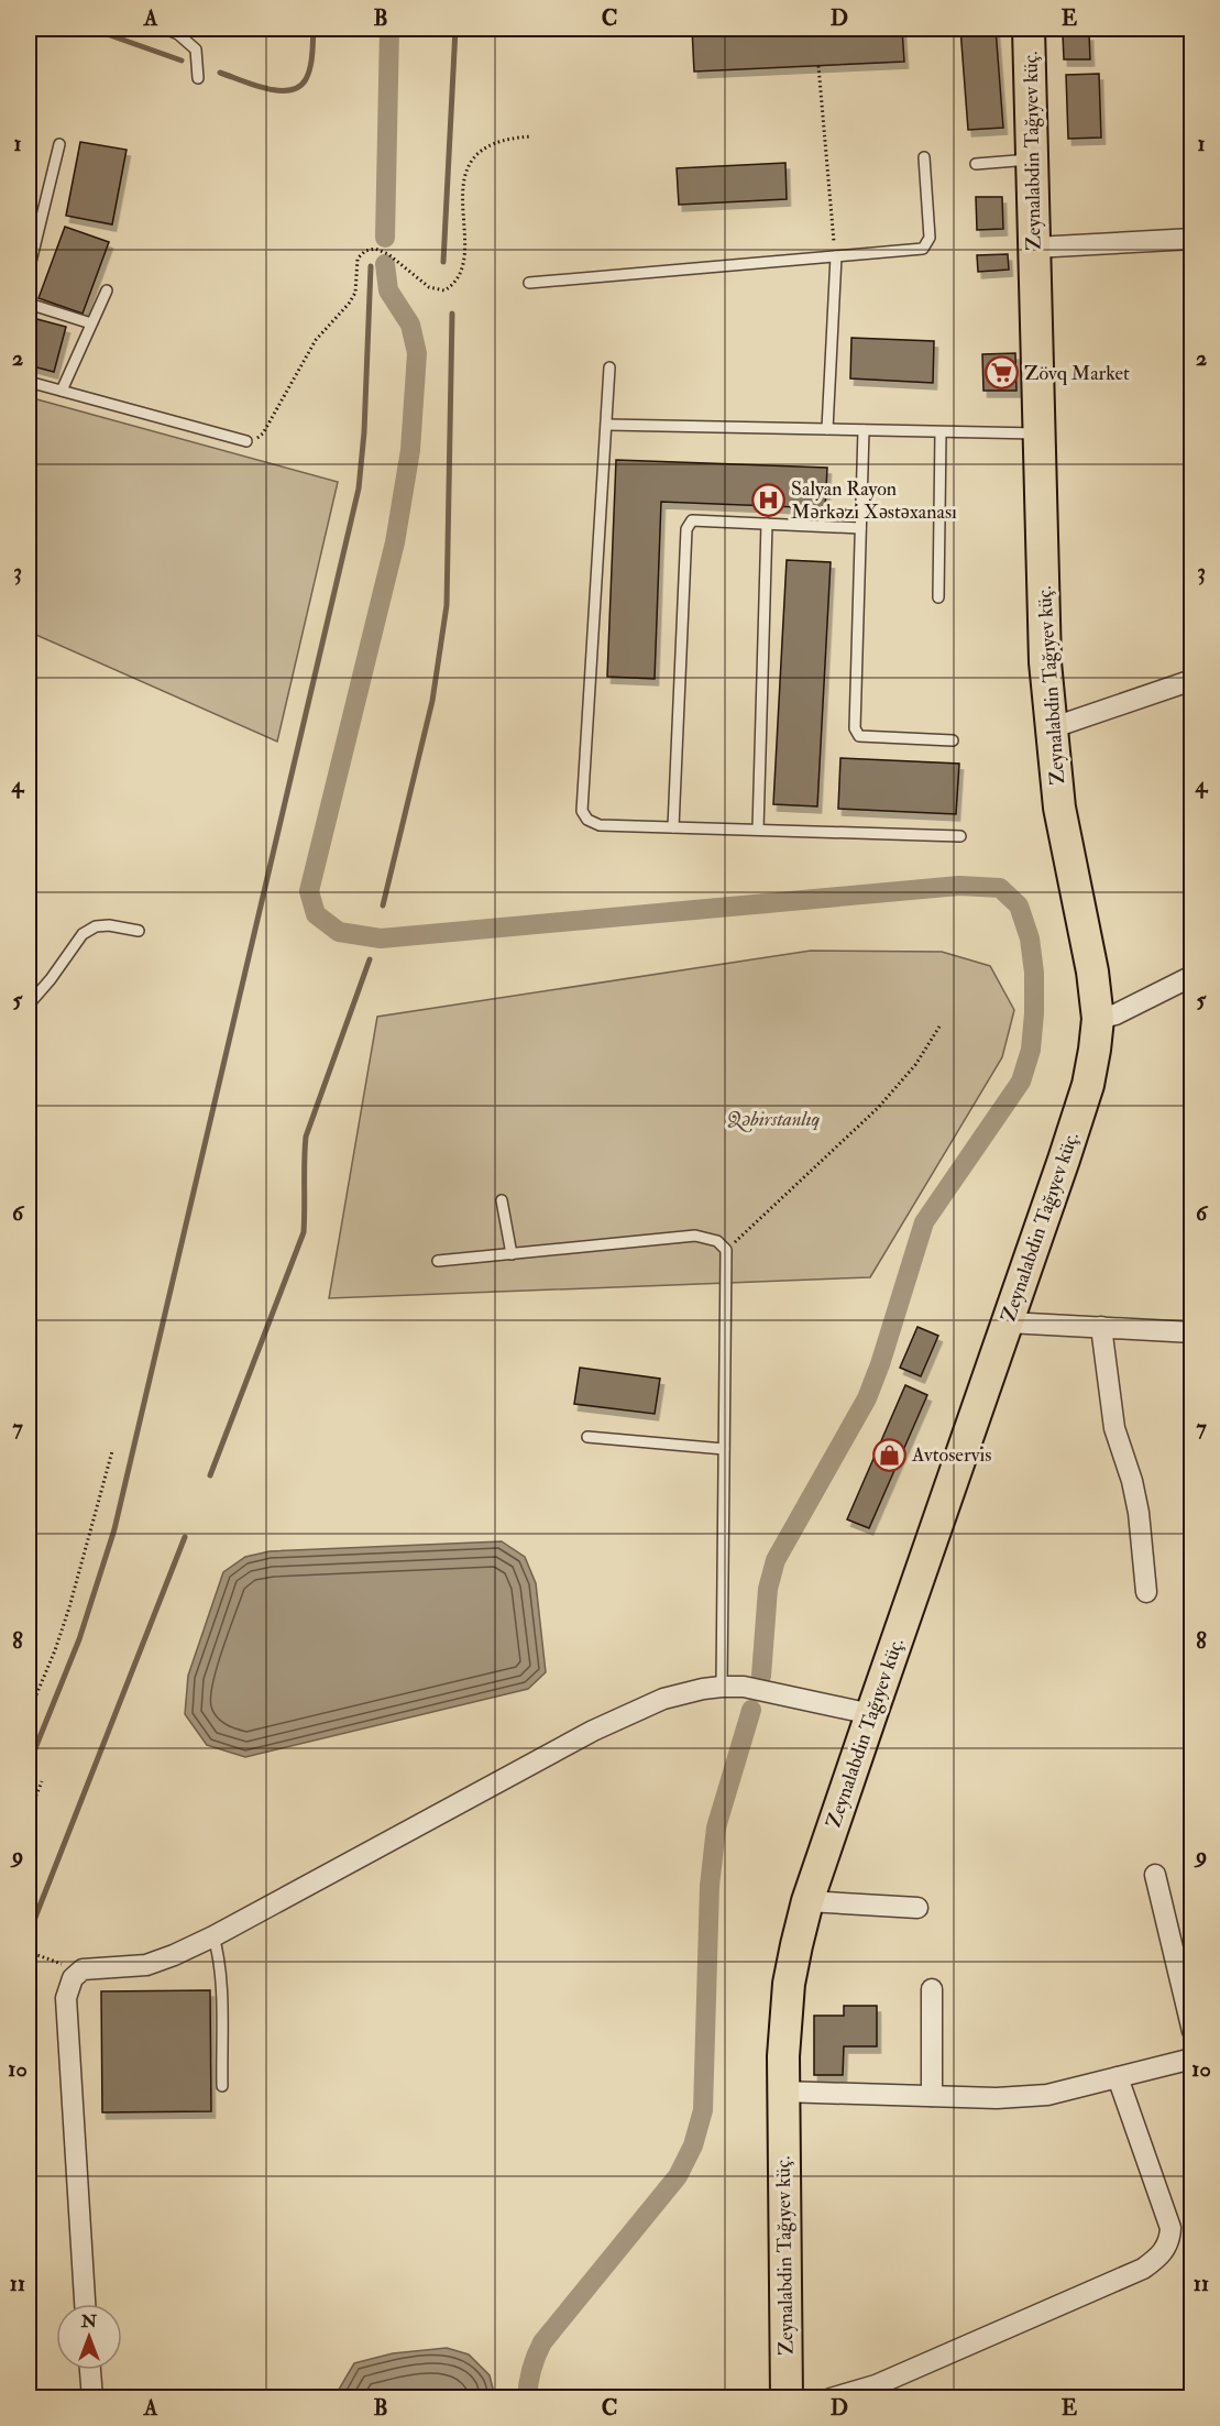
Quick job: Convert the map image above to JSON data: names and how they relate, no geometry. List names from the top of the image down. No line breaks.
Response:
{"streets":{"main road":["Zeynalabdin Tağıyev küç."]},"parks":["Qəbirstanlıq"],"places":{"supermarket":["Zövq Market"],"hospital":["Salyan Rayon Mərkəzi Xəstəxanası"],"shop":["Avtoservis"]},"north":"top","grid":{"columns":["A","B","C","D","E"],"rows":["1","2","3","4","5","6","7","8","9","10","11"]}}
